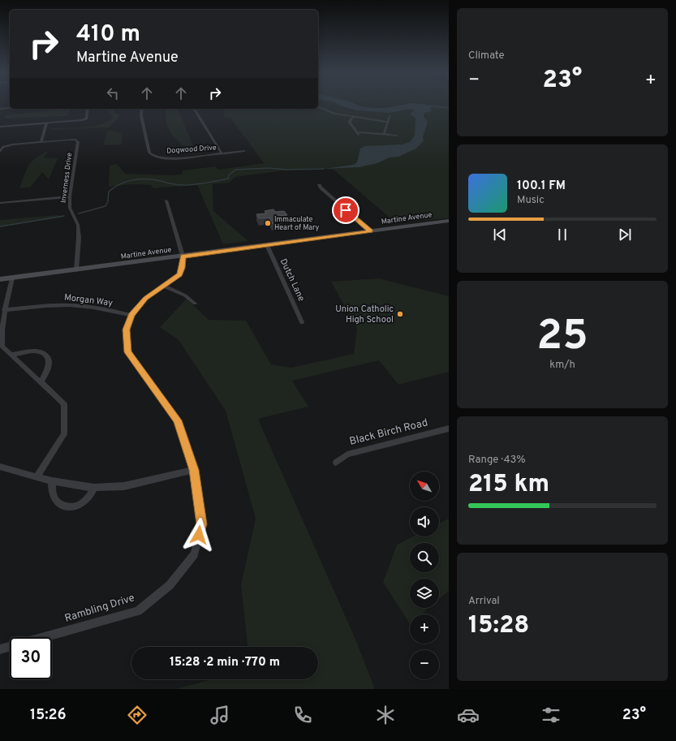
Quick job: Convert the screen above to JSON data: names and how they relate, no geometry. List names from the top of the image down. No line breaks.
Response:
{"streets":{"main road":["Martine Avenue"],"street":["Dogwood Drive","Inverness Drive","Dutch Lane","Morgan Way","Black Birch Road","Rambling Drive"]},"crossings":[["Inverness Drive","Martine Avenue"],["Martine Avenue","Dutch Lane"],["Martine Avenue","Rambling Drive"],["Morgan Way","Rambling Drive"]],"places":["Immaculate Heart of Mary","Union Catholic High School"],"north":"top left","page":{"tile":["Climate",["25","km/h"],["Range · 43%","215 km"],["Arrival","15:28"]],"turn":["410 m","Martine Avenue"],"heat":["−","23°","+"],"song":["100.1 FM","Music"],"map_buttons":["+","−"],"limit":"30","trip":"15:28 · 2 min · 770 m","tabs":["15:26","23°"]}}
